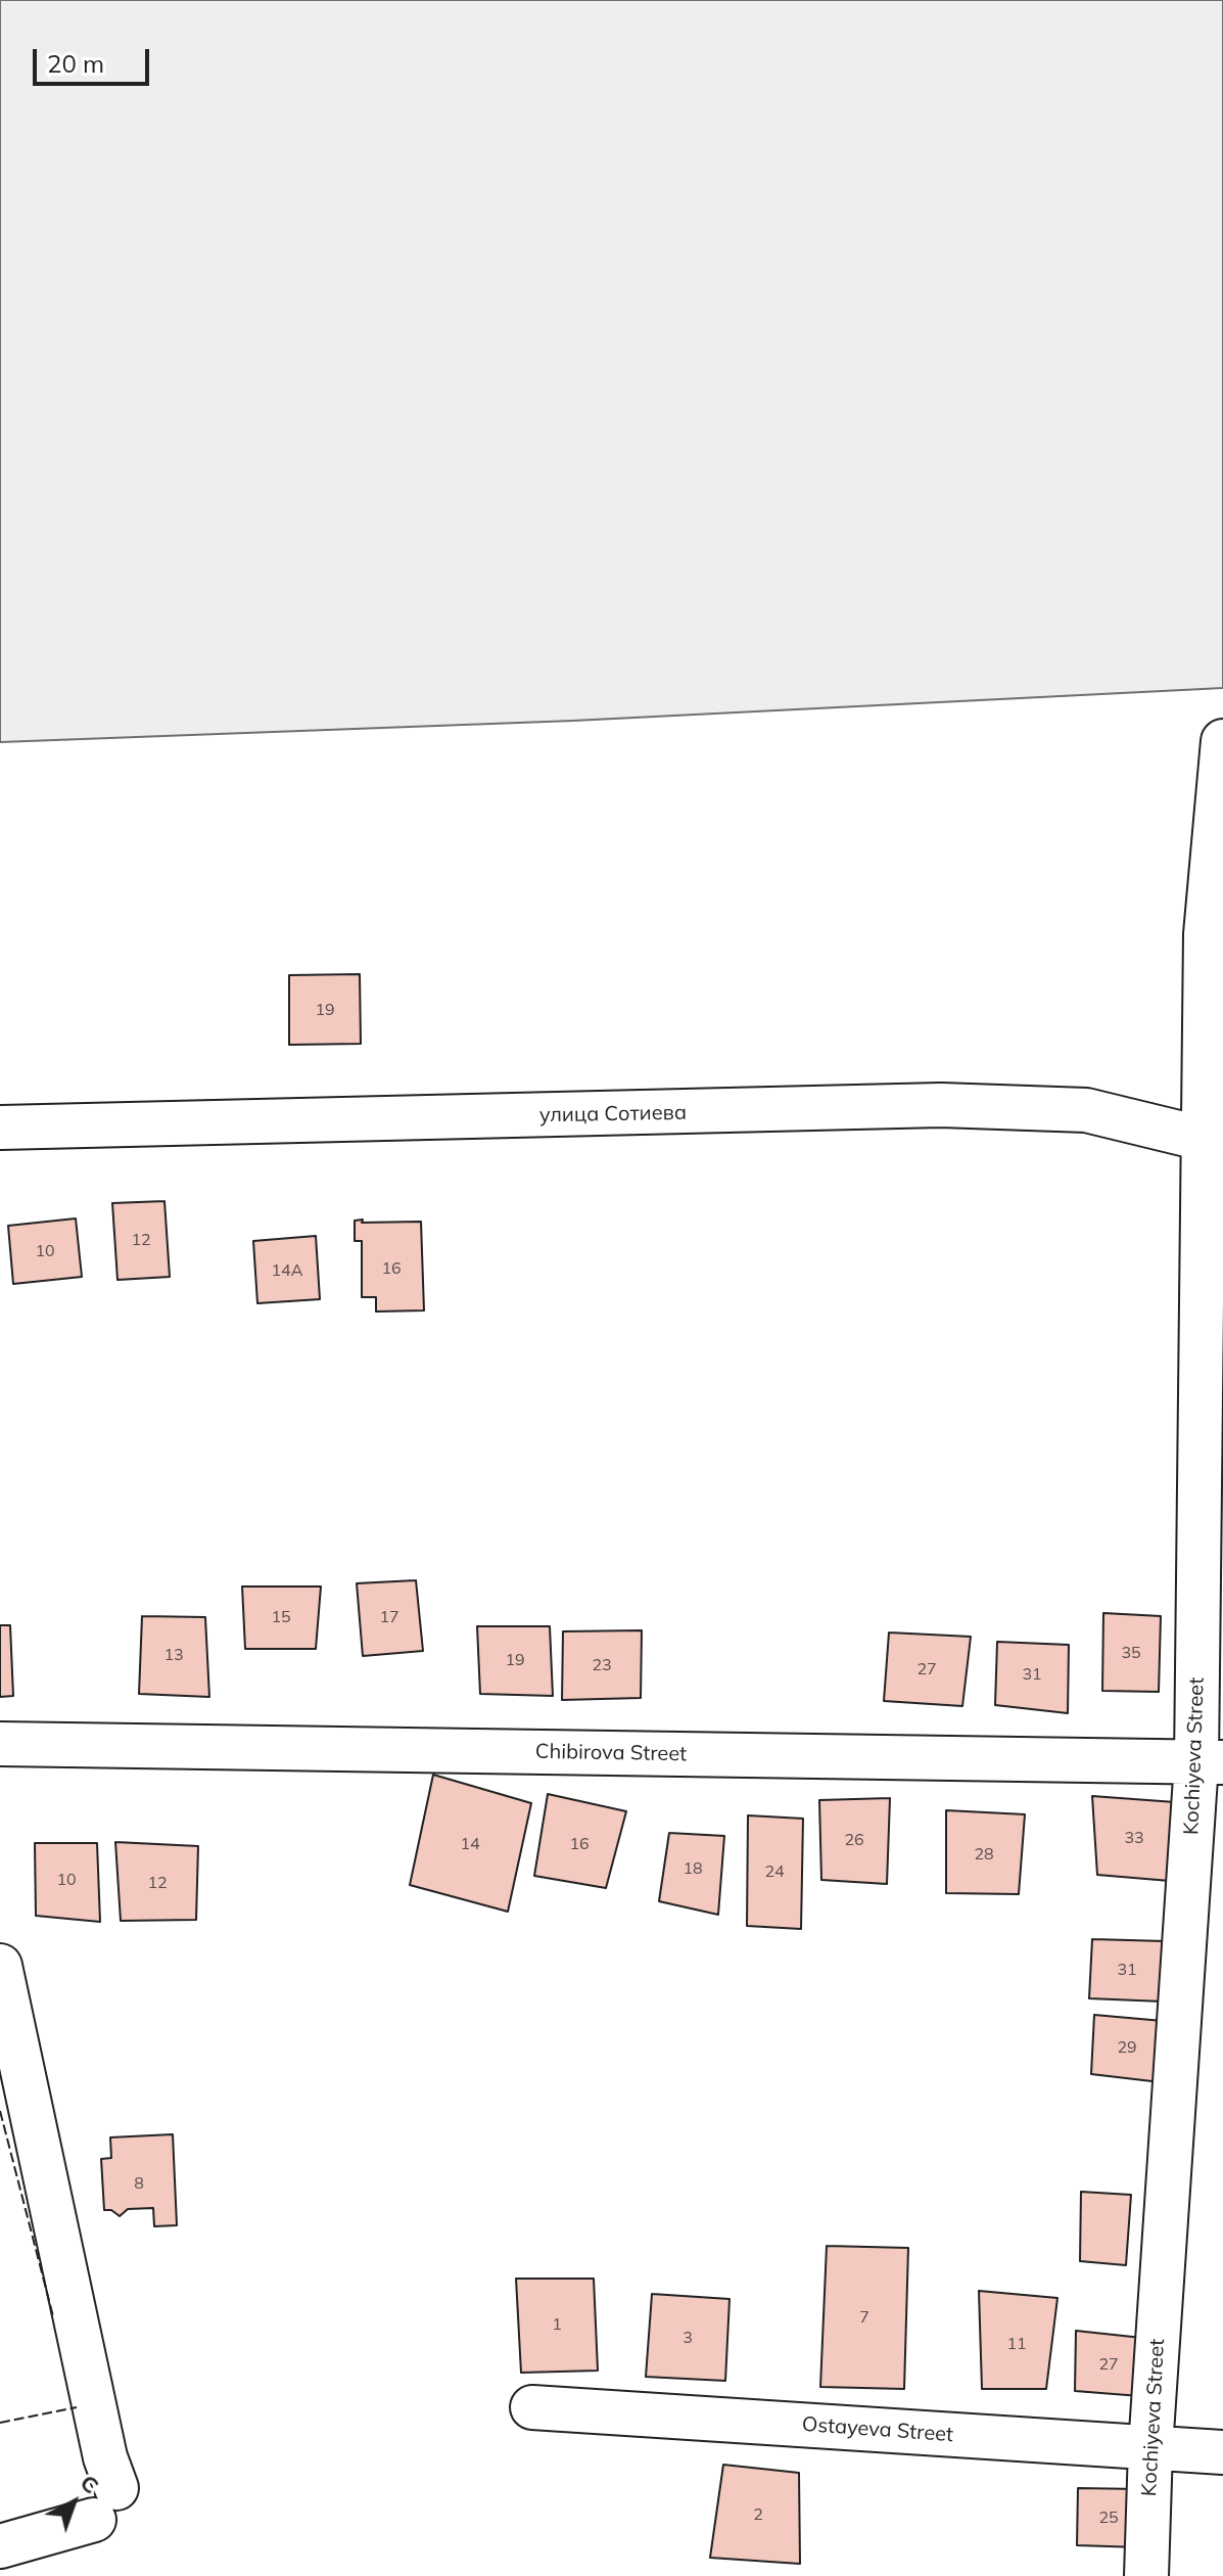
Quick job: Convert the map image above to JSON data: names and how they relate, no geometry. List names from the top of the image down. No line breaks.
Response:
{"streets":{"street":["улица Сотиева","Chibirova Street","Kochiyeva Street","Ostayeva Street"]},"crossings":[["улица Сотиева","Kochiyeva Street"],["Chibirova Street","Kochiyeva Street"],["Kochiyeva Street","Ostayeva Street"]],"house_numbers":["19","12","10","16","14А","15","17","35","13","19","23","27","31","33","26","14","16","28","18","24","10","12","31","29","8","7","1","3","11","27","2","25"],"scale_bar":"20 m","north":"top right"}
